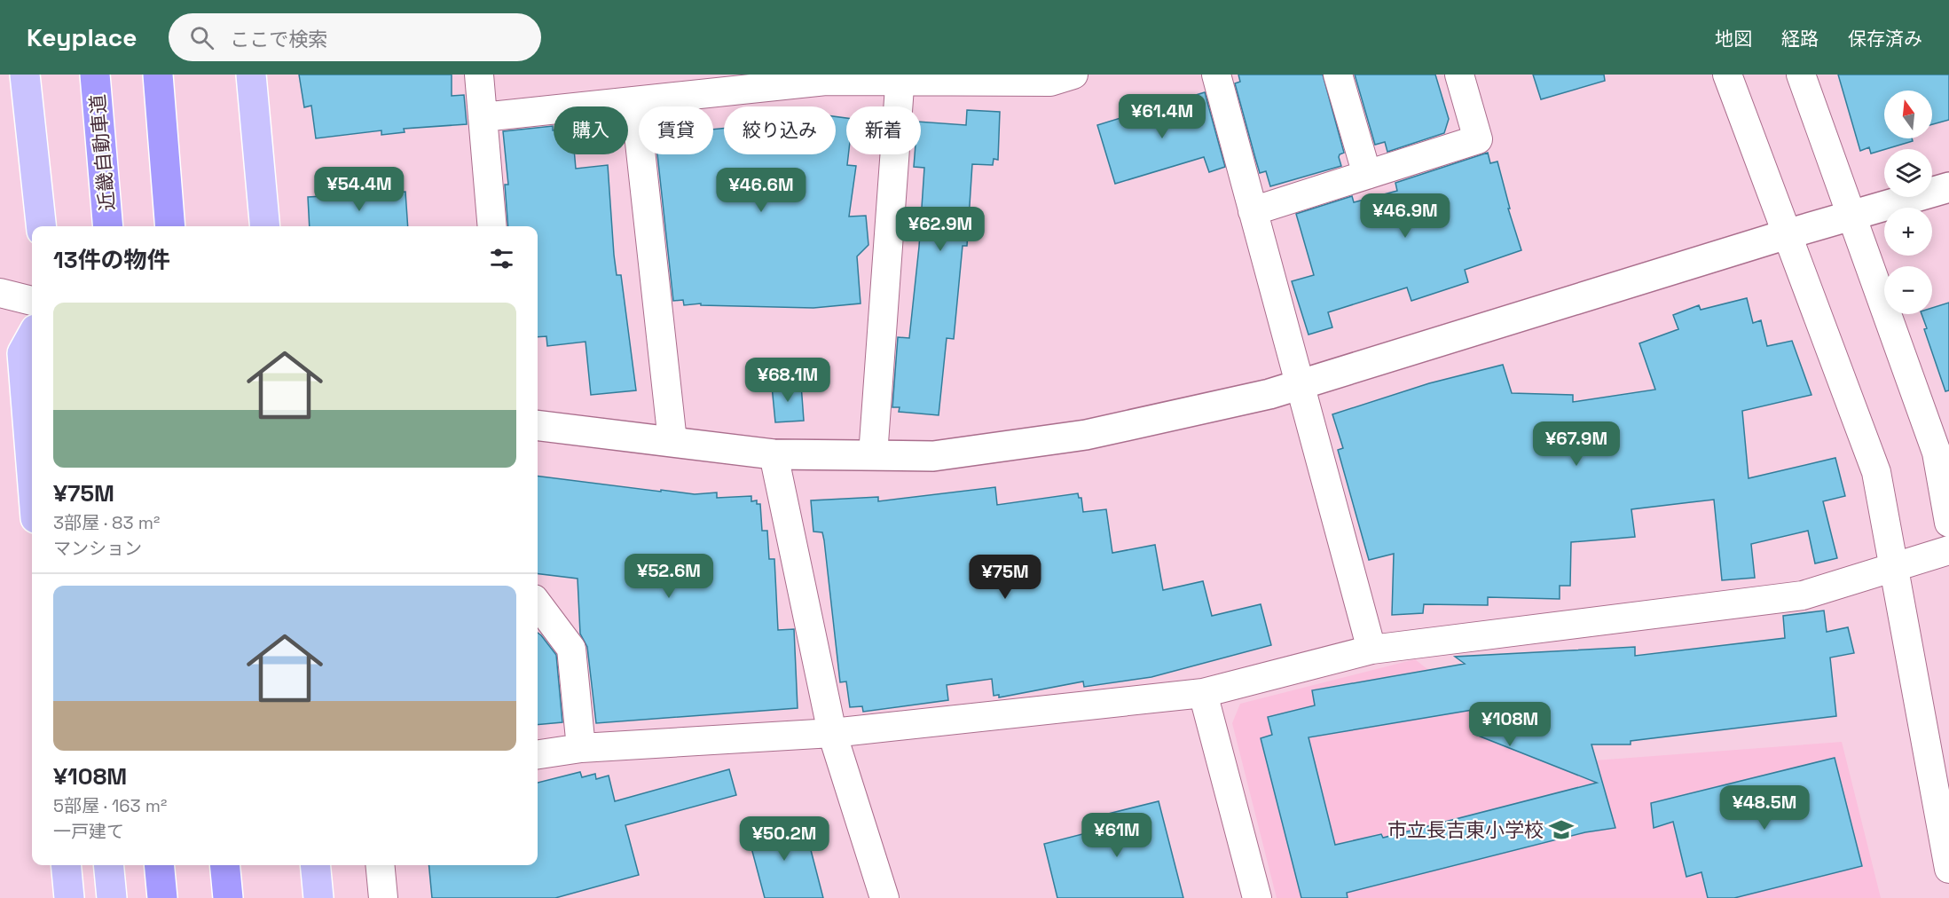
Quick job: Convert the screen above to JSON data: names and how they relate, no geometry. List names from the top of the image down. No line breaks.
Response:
{"streets":{"highway":["近畿自動車道"]},"places":{"school or university":["市立長吉東小学校"]},"north":"top","page":{"header":"Keyplace","search":"ここで検索","nav":["地図","経路","保存済み"],"map_buttons":["+","−"],"price":["¥61.4M","¥54.4M","¥46.6M","¥46.9M","¥62.9M","¥68.1M","¥67.9M","¥52.6M","¥75M","¥108M","¥48.5M","¥61M","¥50.2M"],"chip":["購入","賃貸","絞り込み","新着"],"heading":"13件の物件","list":[{"name":"¥75M","note":"3部屋 · 83 m² · マンション"},{"name":"¥108M","note":"5部屋 · 163 m² · 一戸建て"}]}}
